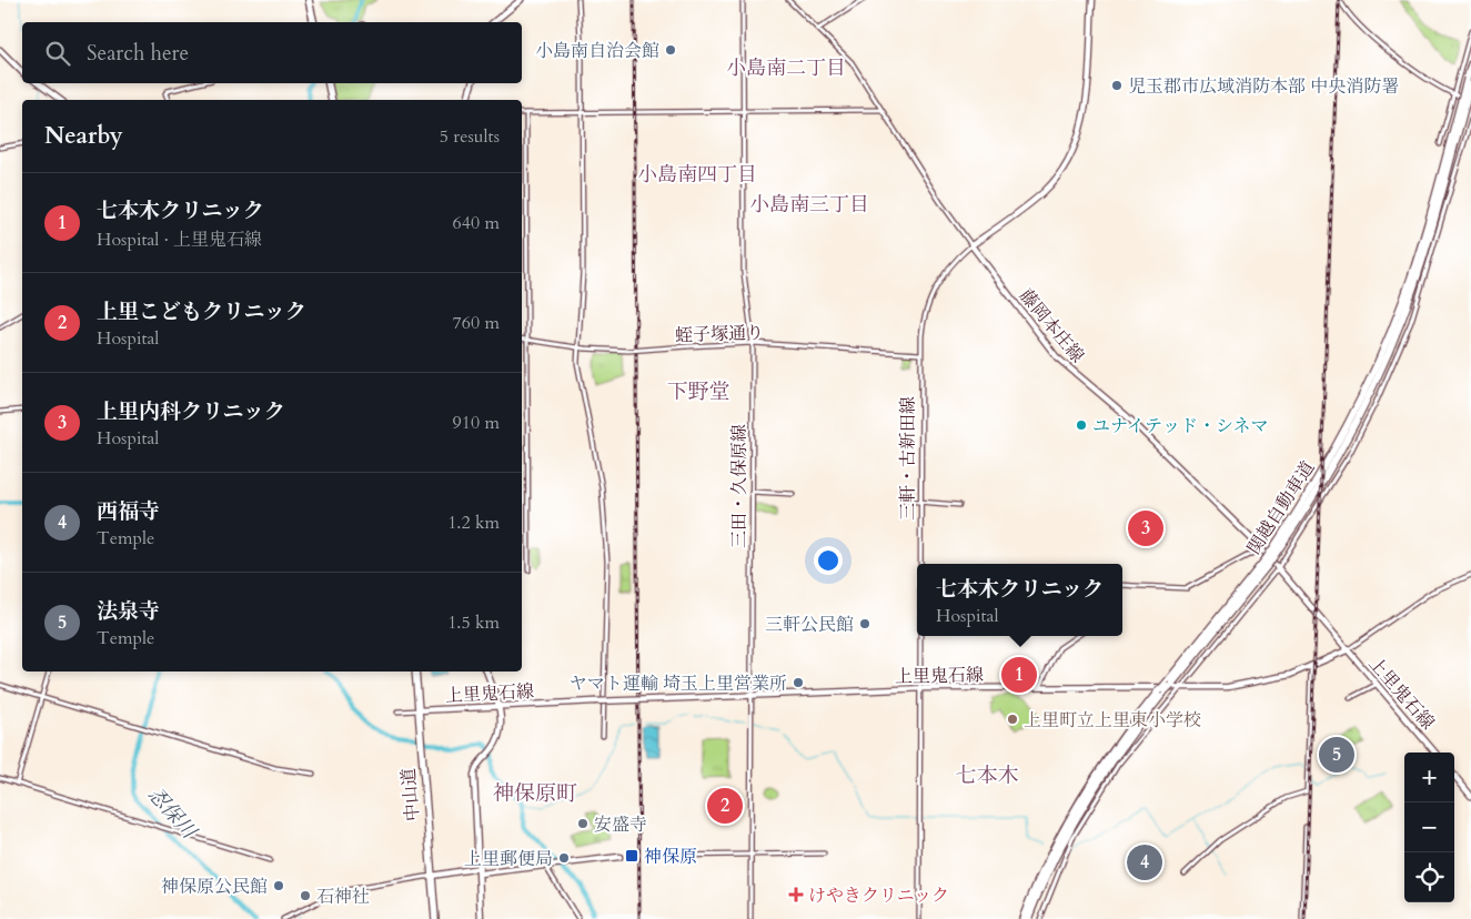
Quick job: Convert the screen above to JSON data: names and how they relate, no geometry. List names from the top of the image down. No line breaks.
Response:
{"streets":{"highway":["関越自動車道","中山道"],"main road":["藤岡本庄線","上里鬼石線"],"street":["蛭子塚通り","三軒・古新田線","三田・久保原線"]},"crossings":[["藤岡本庄線","三軒・古新田線"],["藤岡本庄線","上里鬼石線"],["蛭子塚通り","三軒・古新田線"],["蛭子塚通り","三田・久保原線"],["三軒・古新田線","上里鬼石線"],["三田・久保原線","上里鬼石線"],["上里鬼石線","中山道"]],"districts":["小島南二丁目","小島南四丁目","小島南三丁目","下野堂","七本木","神保原町"],"water":["忍保川"],"places":{"other":["小島南自治会館","児玉郡市広域消防本部 中央消防署","ユナイテッド・シネマ","三軒公民館","ヤマト運輸 埼玉上里営業所","上里町立上里東小学校","安盛寺","上里郵便局","神保原公民館","石神社"],"transit":["神保原"],"health":["けやきクリニック"]},"page":{"search":"Search here","heading":["Nearby","5 results"],"list":[{"mark":"1","name":"七本木クリニック","note":"Hospital · 上里鬼石線","value":"640 m"},{"mark":"2","name":"上里こどもクリニック","note":"Hospital","value":"760 m"},{"mark":"3","name":"上里内科クリニック","note":"Hospital","value":"910 m"},{"mark":"4","name":"西福寺","note":"Temple","value":"1.2 km"},{"mark":"5","name":"法泉寺","note":"Temple","value":"1.5 km"}],"pins":["3","1","5","2","4"],"popup":["七本木クリニック","Hospital"],"map_buttons":["+","−"]}}
